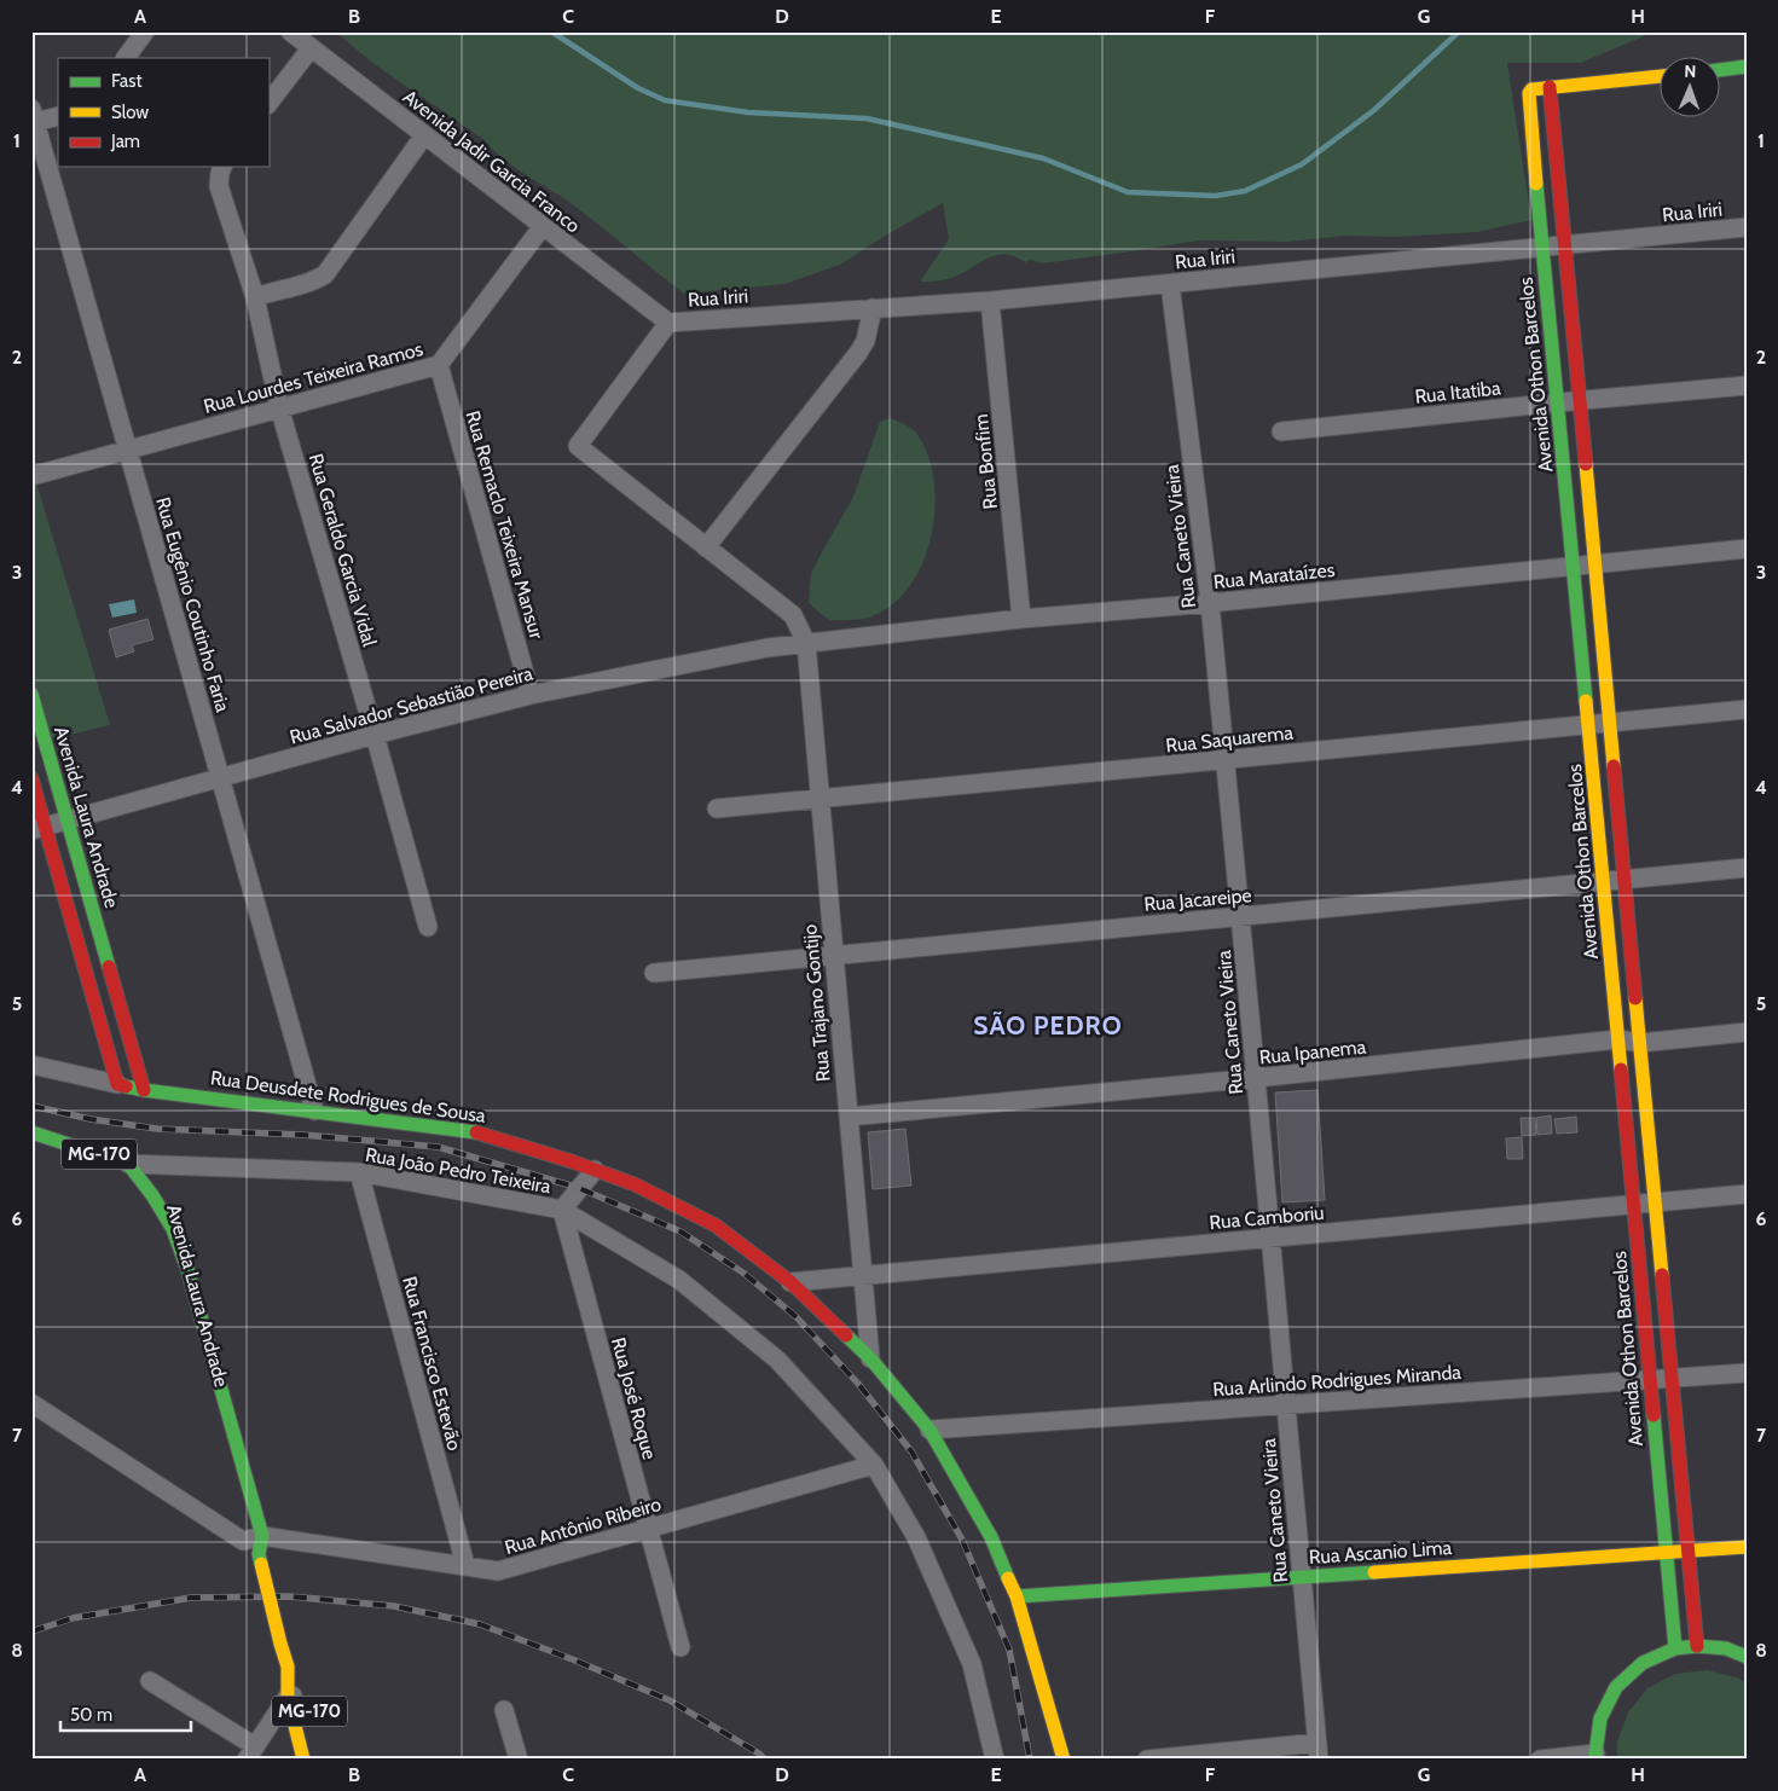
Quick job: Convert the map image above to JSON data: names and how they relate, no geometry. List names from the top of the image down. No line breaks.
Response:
{"streets":{"street":["Avenida Jadir Garcia Franco","Rua Iriri","Avenida Othon Barcelos","Rua Lourdes Teixeira Ramos","Rua Itatiba","Rua Bonfim","Rua Remaclo Teixeira Mansur","Rua Caneto Vieira","Rua Geraldo Garcia Vidal","Rua Marataízes","Rua Eugênio Coutinho Faria","Rua Salvador Sebastião Pereira","Rua Saquarema","Avenida Laura Andrade","Rua Jacareipe","Rua Trajano Gontijo","Rua Ipanema","Rua Deusdete Rodrigues de Sousa","MG-170","Rua João Pedro Teixeira","Rua Camboriu","Rua Francisco Estevão","Rua Arlindo Rodrigues Miranda","Rua José Roque","Rua Antônio Ribeiro","Rua Ascanio Lima"]},"crossings":[["Avenida Jadir Garcia Franco","Rua Iriri"],["Avenida Jadir Garcia Franco","Rua Lourdes Teixeira Ramos"],["Rua Iriri","Avenida Othon Barcelos"],["Rua Iriri","Rua Bonfim"],["Rua Iriri","Rua Caneto Vieira"],["Avenida Othon Barcelos","Rua Itatiba"],["Avenida Othon Barcelos","Rua Marataízes"],["Avenida Othon Barcelos","Rua Saquarema"],["Avenida Othon Barcelos","Rua Jacareipe"],["Avenida Othon Barcelos","Rua Ipanema"],["Avenida Othon Barcelos","Rua Camboriu"],["Avenida Othon Barcelos","Rua Arlindo Rodrigues Miranda"],["Avenida Othon Barcelos","Rua Ascanio Lima"],["Rua Lourdes Teixeira Ramos","Rua Remaclo Teixeira Mansur"],["Rua Lourdes Teixeira Ramos","Rua Geraldo Garcia Vidal"],["Rua Lourdes Teixeira Ramos","Rua Eugênio Coutinho Faria"],["Rua Bonfim","Rua Marataízes"],["Rua Remaclo Teixeira Mansur","Rua Salvador Sebastião Pereira"],["Rua Caneto Vieira","Rua Marataízes"],["Rua Caneto Vieira","Rua Saquarema"],["Rua Caneto Vieira","Rua Jacareipe"],["Rua Caneto Vieira","Rua Ipanema"],["Rua Caneto Vieira","Rua Camboriu"],["Rua Caneto Vieira","Rua Arlindo Rodrigues Miranda"],["Rua Caneto Vieira","Rua Ascanio Lima"],["Rua Geraldo Garcia Vidal","Rua Salvador Sebastião Pereira"],["Rua Marataízes","Rua Salvador Sebastião Pereira"],["Rua Marataízes","Rua Trajano Gontijo"],["Rua Eugênio Coutinho Faria","Rua Salvador Sebastião Pereira"],["Rua Eugênio Coutinho Faria","Rua Deusdete Rodrigues de Sousa"],["Rua Salvador Sebastião Pereira","Avenida Laura Andrade"],["Rua Salvador Sebastião Pereira","Rua Trajano Gontijo"],["Rua Saquarema","Rua Trajano Gontijo"],["Avenida Laura Andrade","Rua Deusdete Rodrigues de Sousa"],["Avenida Laura Andrade","MG-170"],["Avenida Laura Andrade","Rua Antônio Ribeiro"],["Rua Jacareipe","Rua Trajano Gontijo"],["Rua Trajano Gontijo","Rua Ipanema"],["Rua Trajano Gontijo","Rua Deusdete Rodrigues de Sousa"],["Rua Trajano Gontijo","Rua Camboriu"],["Rua Deusdete Rodrigues de Sousa","Rua Camboriu"],["Rua Deusdete Rodrigues de Sousa","Rua Arlindo Rodrigues Miranda"],["Rua Deusdete Rodrigues de Sousa","Rua Ascanio Lima"],["MG-170","Rua João Pedro Teixeira"],["Rua João Pedro Teixeira","Rua Francisco Estevão"],["Rua João Pedro Teixeira","Rua José Roque"],["Rua João Pedro Teixeira","Rua Antônio Ribeiro"],["Rua Francisco Estevão","Rua Antônio Ribeiro"],["Rua José Roque","Rua Antônio Ribeiro"]],"districts":["SÃO PEDRO"],"legend":["Fast","Slow","Jam"],"scale_bar":"50 m","north":"top","grid":{"columns":["A","B","C","D","E","F","G","H"],"rows":["1","2","3","4","5","6","7","8"]}}
